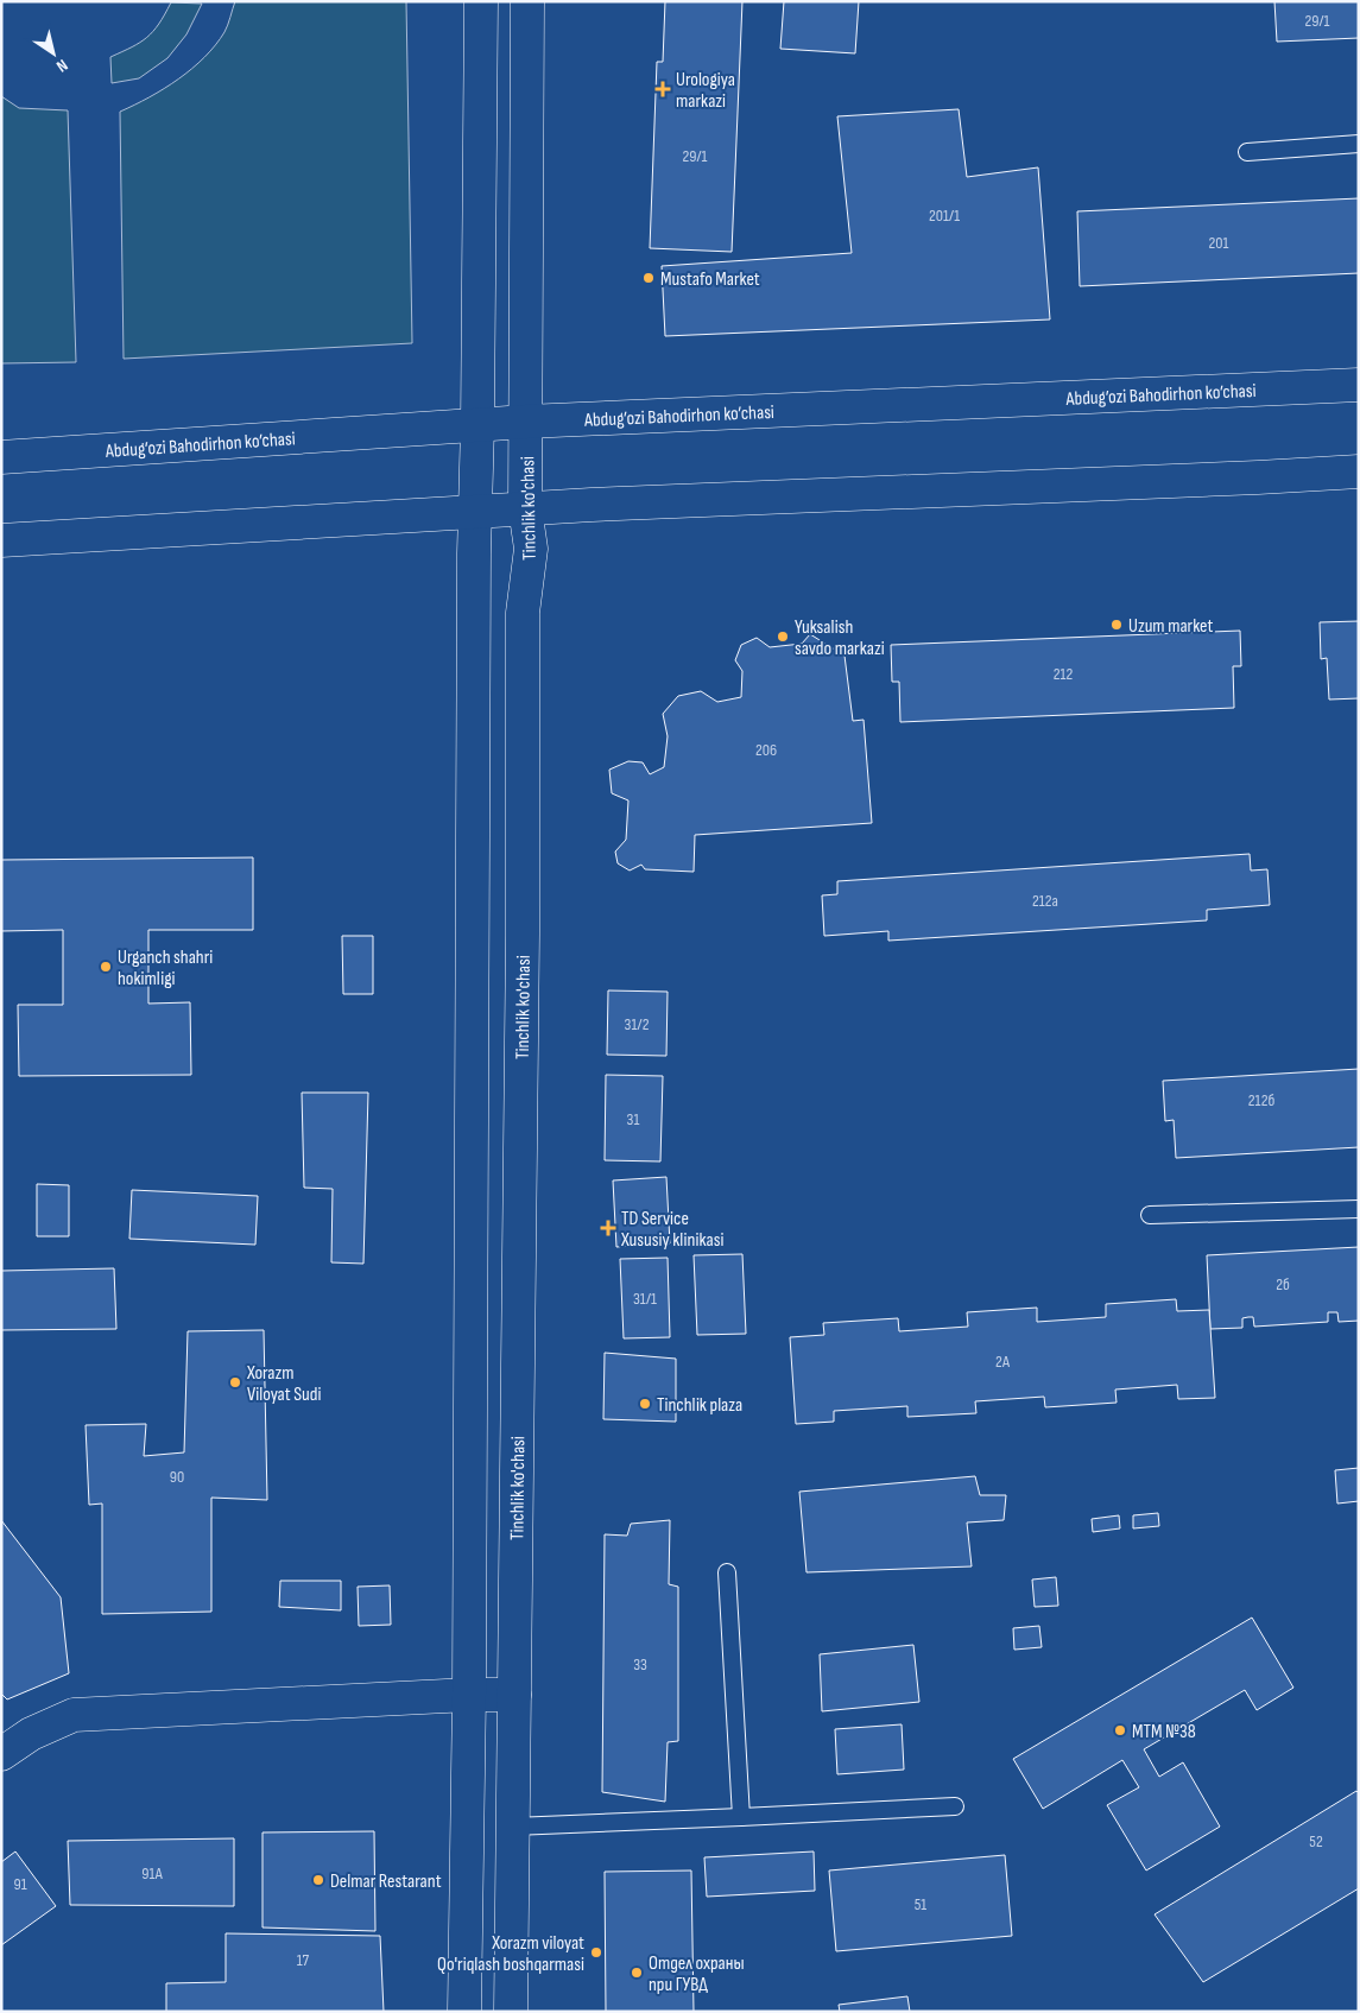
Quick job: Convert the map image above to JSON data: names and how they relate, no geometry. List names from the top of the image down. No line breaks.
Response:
{"streets":{"main road":["Abdug’ozi Bahodirhon ko’chasi","Tinchlik ko'chasi"]},"crossings":[["Abdug’ozi Bahodirhon ko’chasi","Tinchlik ko'chasi"]],"places":{"health":["Urologiya markazi","TD Service Xususiy klinikasi"],"other":["Mustafo Market","Uzum market","Yuksalish savdo markazi","Urganch shahri hokimligi","Xorazm Viloyat Sudi","Tinchlik plaza","МТМ №38","Delmar Restarant","Xorazm viloyat Qo'riqlash boshqarmasi","Отдел охраны при ГУВД"]},"house_numbers":["29/1","29/1","201/1","201","212","206","212а","31/2","212б","31","2б","31/1","2А","90","33","52","91A","91","51","17"],"north":"bottom right"}
